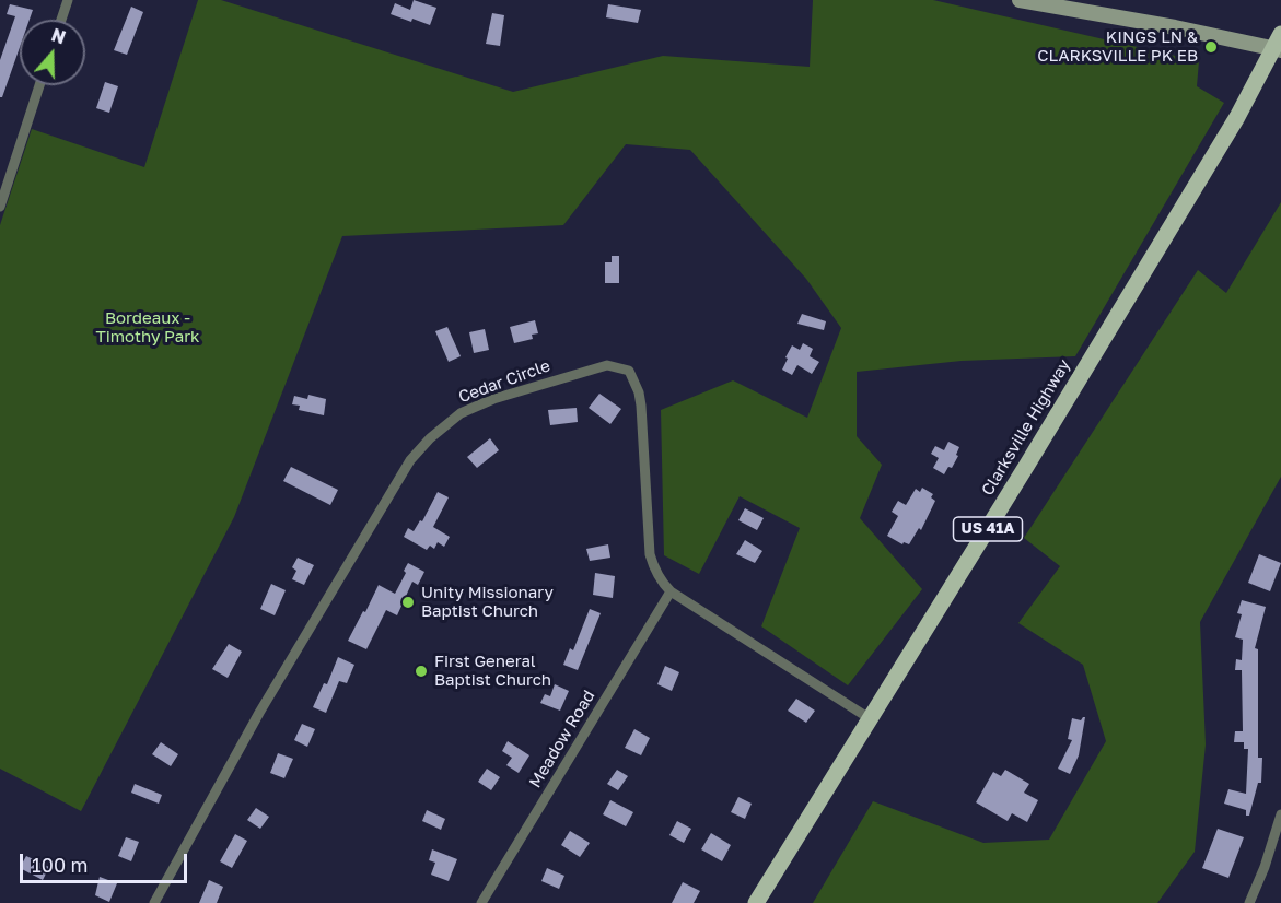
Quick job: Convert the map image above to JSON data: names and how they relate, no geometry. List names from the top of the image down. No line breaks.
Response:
{"streets":{"main road":["Clarksville Highway","US 41A"],"street":["Cedar Circle","Meadow Road"]},"crossings":[["Cedar Circle","Clarksville Highway"],["Cedar Circle","Meadow Road"]],"parks":["Bordeaux - Timothy Park"],"places":["KINGS LN & CLARKSVILLE PK EB","Unity Missionary Baptist Church","First General Baptist Church"],"scale_bar":"100 m","north":"top"}
